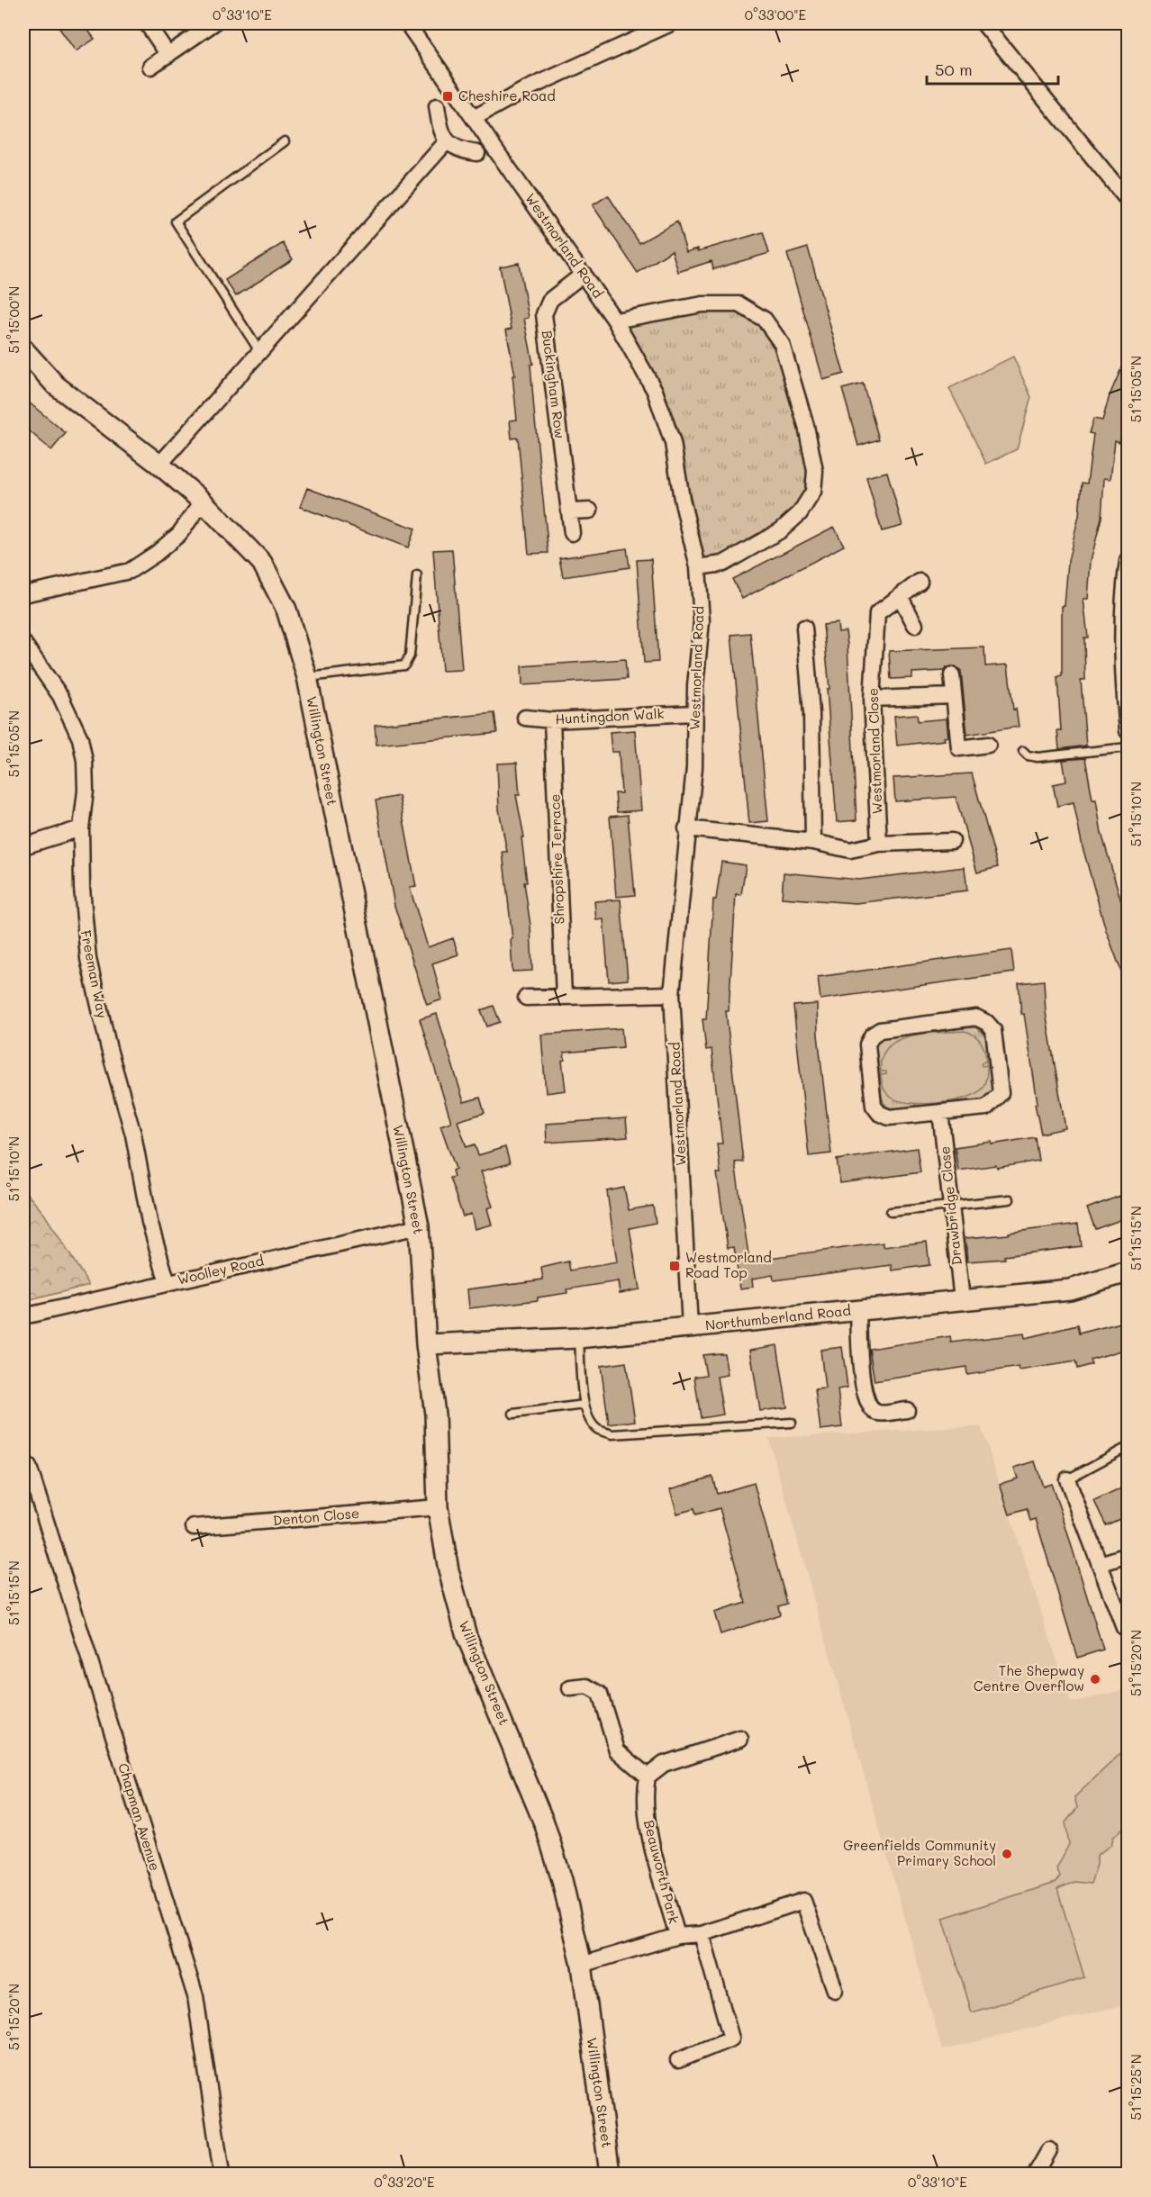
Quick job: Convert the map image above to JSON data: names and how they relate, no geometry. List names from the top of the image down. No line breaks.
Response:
{"streets":{"street":["Westmorland Road","Buckingham Row","Huntingdon Walk","Willington Street","Westmorland Close","Shropshire Terrace","Freeman Way","Drawbridge Close","Woolley Road","Northumberland Road","Denton Close","Chapman Avenue","Beauworth Park"]},"crossings":[["Westmorland Road","Buckingham Row"],["Westmorland Road","Huntingdon Walk"],["Westmorland Road","Northumberland Road"],["Huntingdon Walk","Shropshire Terrace"],["Willington Street","Woolley Road"],["Willington Street","Northumberland Road"],["Willington Street","Denton Close"],["Willington Street","Beauworth Park"],["Freeman Way","Woolley Road"],["Drawbridge Close","Northumberland Road"]],"places":{"transit":["Cheshire Road","Westmorland Road Top"],"other":["The Shepway Centre Overflow","Greenfields Community Primary School"]},"scale_bar":"50 m","coordinates":["0°33'10\"E","0°33'00\"E","51°15'00\"N","51°15'05\"N","51°15'10\"N","51°15'15\"N","51°15'20\"N","51°15'25\"N","0°33'20\"E"]}
